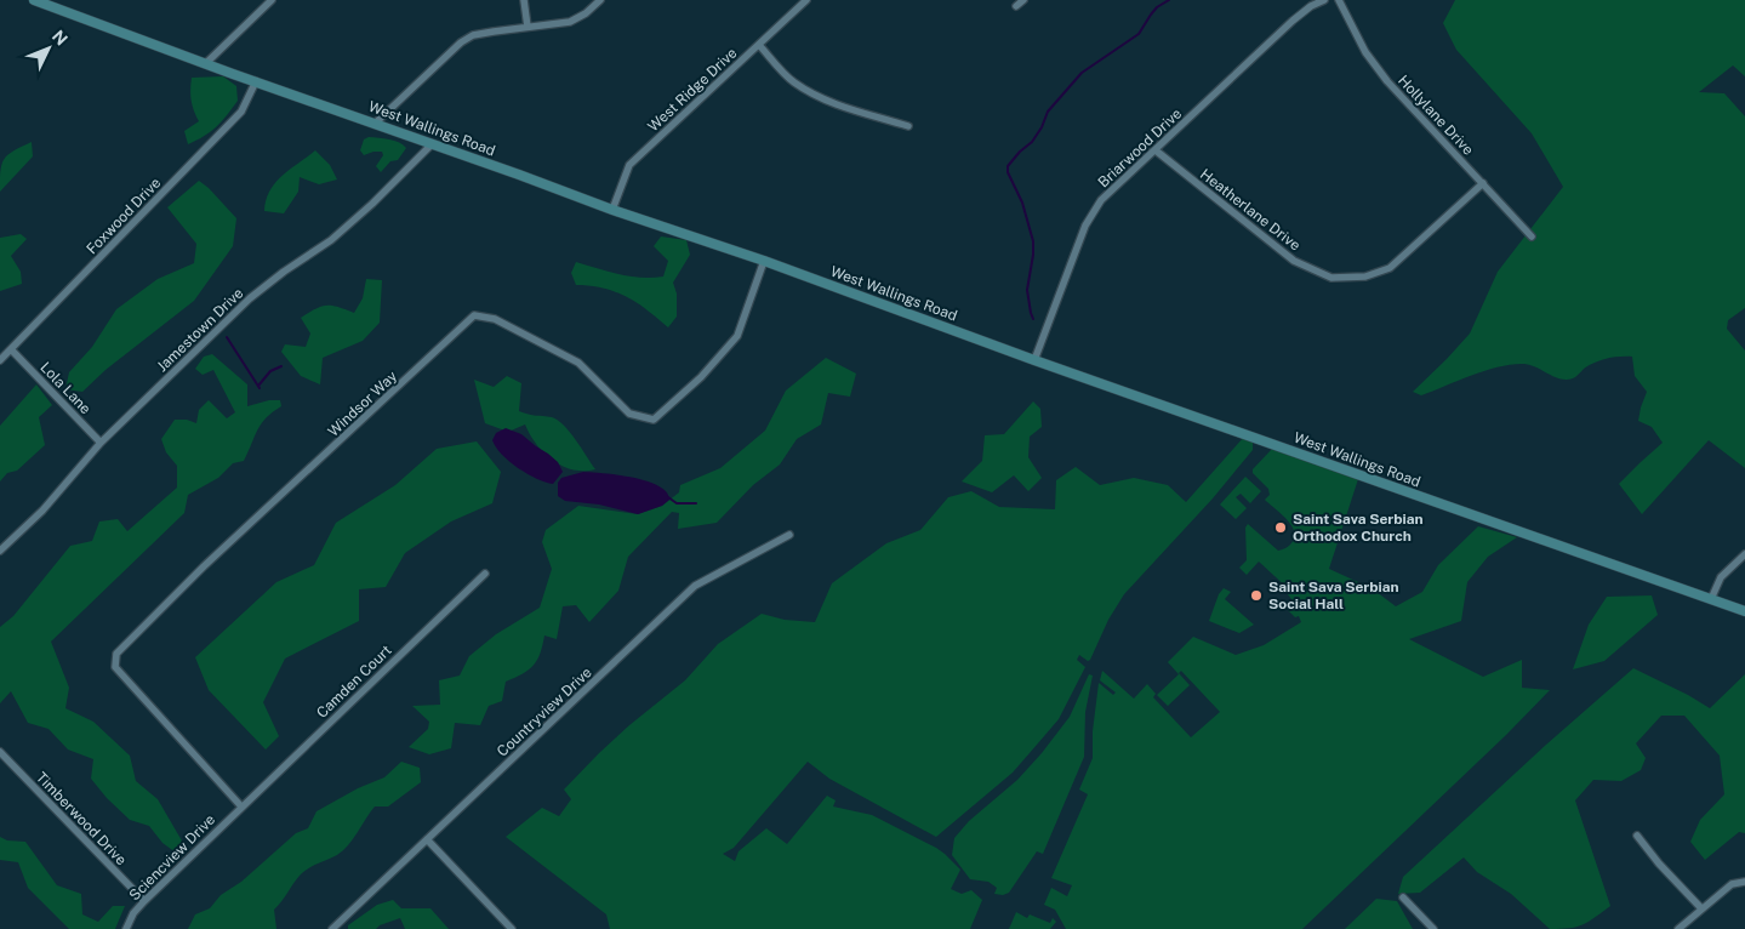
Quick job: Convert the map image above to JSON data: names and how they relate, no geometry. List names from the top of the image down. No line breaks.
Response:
{"streets":{"street":["West Ridge Drive","Hollylane Drive","West Wallings Road","Briarwood Drive","Heatherlane Drive","Foxwood Drive","Jamestown Drive","Lola Lane","Windsor Way","Camden Court","Countryview Drive","Timberwood Drive","Sciencview Drive"]},"crossings":[["West Ridge Drive","West Wallings Road"],["Hollylane Drive","Heatherlane Drive"],["West Wallings Road","Briarwood Drive"],["West Wallings Road","Foxwood Drive"],["West Wallings Road","Jamestown Drive"],["West Wallings Road","Windsor Way"],["Briarwood Drive","Heatherlane Drive"],["Foxwood Drive","Lola Lane"],["Jamestown Drive","Lola Lane"],["Windsor Way","Camden Court"],["Windsor Way","Sciencview Drive"],["Camden Court","Sciencview Drive"],["Timberwood Drive","Sciencview Drive"]],"places":["Saint Sava Serbian Orthodox Church","Saint Sava Serbian Social Hall"],"north":"top right"}
